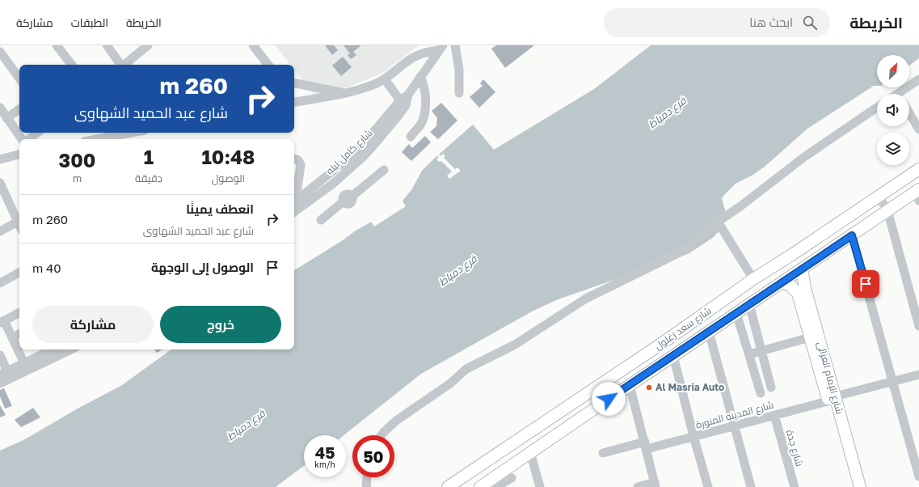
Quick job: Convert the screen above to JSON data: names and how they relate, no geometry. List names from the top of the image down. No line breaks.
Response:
{"streets":{"main road":["شارع سعد زغلول","شارع الإمام الغزالى"],"street":["شارع كامل ليله","شارع المدينه المنورة","شارع جدة"]},"crossings":[["شارع سعد زغلول","شارع الإمام الغزالى"],["شارع الإمام الغزالى","شارع المدينه المنورة"],["شارع المدينه المنورة","شارع جدة"]],"water":["فرع دمياط"],"places":["Al Masria Auto"],"north":"top right","page":{"header":"الخريطة","search":"ابحث هنا","nav":["الخريطة","الطبقات","مشاركة"],"turn":["260 m","شارع عبد الحميد الشهاوى"],"eta":["10:48","الوصول","1","دقيقة","300","m"],"list":[{"name":"انعطف يمينًا","note":"شارع عبد الحميد الشهاوى","value":"260 m"},{"name":"الوصول إلى الوجهة","value":"40 m"}],"buttons":["خروج","مشاركة"],"speed":"45 km/h","limit":"50"}}
